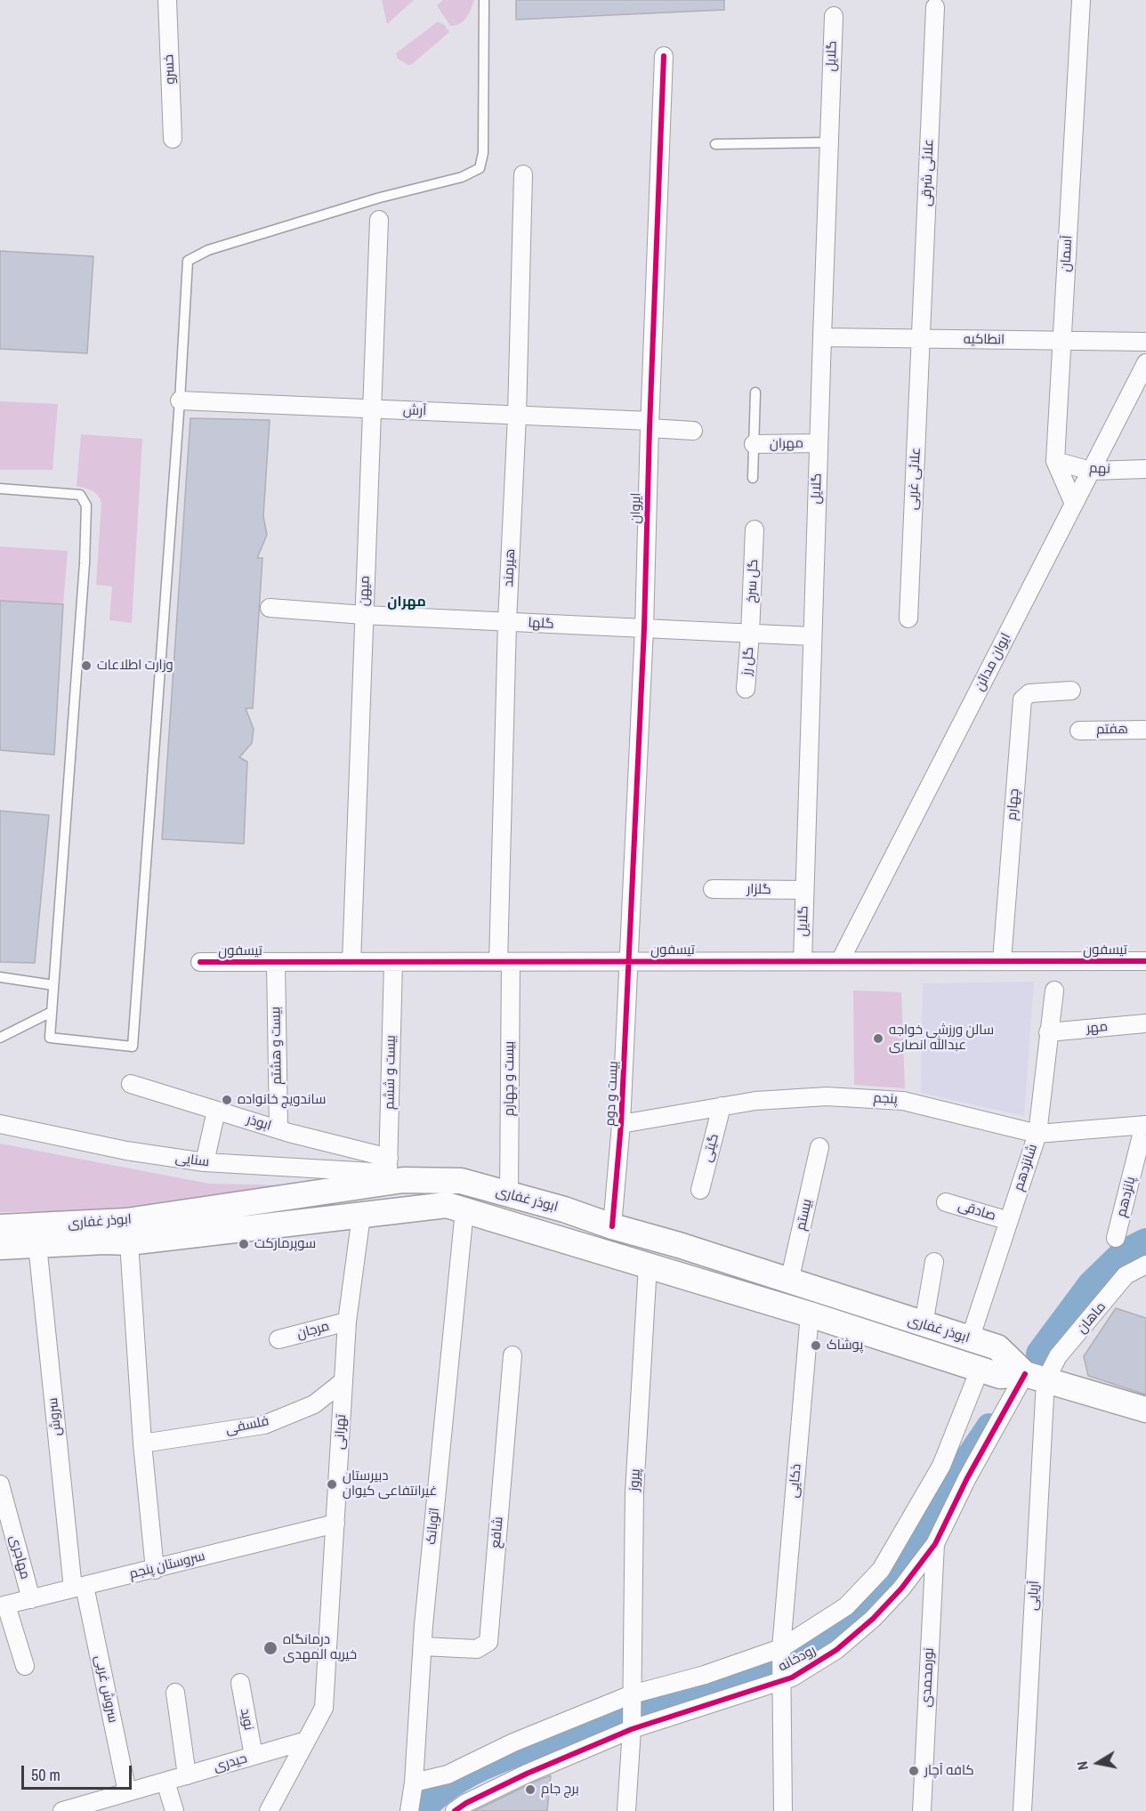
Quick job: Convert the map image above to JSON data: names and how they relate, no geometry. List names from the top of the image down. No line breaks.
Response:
{"streets":{"main road":["ابوذر غفاری"],"street":["گلایل","خسرو","علائی شرقی","آسمان","انطاکیه","آرش","مهران","نهم","علائی غربی","ایروان","هیرمند","گل سرخ","میهن","گلها","گل رز","ایوان مدائن","هفتم","چهارم","گلزار","تیسفون","مهر","بیست و هشتم","بیست و ششم","بیست و چهارم","بیست و دوم","پنجم","ابوذر","گیتی","سنایی","شانزدهم","پانزدهم","صادقی","بیستم","ماهان","مرجان","سروش","فلسفی","تهرانی","پیروز","ذکایی","اتوبانک","شافع","مهاجری","سروستان پنجم","آریایی","رودخانه","نورمحمدی","سروش غربی","نوید","حیدری"]},"crossings":[["گلایل","انطاکیه"],["گلایل","مهران"],["گلایل","گلها"],["گلایل","گلزار"],["گلایل","تیسفون"],["علائی شرقی","انطاکیه"],["علائی شرقی","علائی غربی"],["آسمان","انطاکیه"],["آسمان","نهم"],["آسمان","ایوان مدائن"],["انطاکیه","علائی غربی"],["آرش","ایروان"],["آرش","هیرمند"],["آرش","میهن"],["نهم","ایوان مدائن"],["ایروان","گلها"],["ایروان","تیسفون"],["ایروان","بیست و دوم"],["هیرمند","گلها"],["هیرمند","تیسفون"],["هیرمند","بیست و چهارم"],["گل سرخ","گلها"],["گل سرخ","گل رز"],["میهن","گلها"],["میهن","تیسفون"],["گلها","گل رز"],["ایوان مدائن","تیسفون"],["چهارم","تیسفون"],["تیسفون","بیست و هشتم"],["تیسفون","بیست و ششم"],["تیسفون","بیست و چهارم"],["تیسفون","بیست و دوم"],["مهر","شانزدهم"],["بیست و هشتم","ابوذر"],["بیست و ششم","ابوذر"],["بیست و ششم","سنایی"],["بیست و ششم","ابوذر غفاری"],["بیست و چهارم","ابوذر غفاری"],["بیست و دوم","پنجم"],["بیست و دوم","ابوذر غفاری"],["پنجم","گیتی"],["پنجم","شانزدهم"],["پنجم","پانزدهم"],["ابوذر","سنایی"],["ابوذر","ابوذر غفاری"],["سنایی","ابوذر غفاری"],["شانزدهم","ابوذر غفاری"],["شانزدهم","صادقی"],["ابوذر غفاری","بیستم"],["ابوذر غفاری","ماهان"],["ابوذر غفاری","سروش"],["ابوذر غفاری","تهرانی"],["ابوذر غفاری","پیروز"],["ابوذر غفاری","ذکایی"],["ابوذر غفاری","اتوبانک"],["ابوذر غفاری","آریایی"],["ابوذر غفاری","رودخانه"],["ماهان","آریایی"],["ماهان","رودخانه"],["مرجان","تهرانی"],["سروش","سروستان پنجم"],["سروش","سروش غربی"],["فلسفی","تهرانی"],["تهرانی","سروستان پنجم"],["تهرانی","حیدری"],["پیروز","رودخانه"],["ذکایی","رودخانه"],["اتوبانک","شافع"],["اتوبانک","رودخانه"],["مهاجری","سروستان پنجم"],["سروستان پنجم","سروش غربی"],["آریایی","رودخانه"],["رودخانه","نورمحمدی"],["سروش غربی","حیدری"],["نوید","حیدری"]],"districts":["مهران"],"places":["وزارت اطلاعات","سالن ورزشی خواجه عبدالله انصاری","ساندویچ خانواده","سوپرمارکت","پوشاک","دبیرستان غیرانتفاعی کیوان","درمانگاه خیریه المهدی","کافه آچار","برج جام"],"scale_bar":"50 m","north":"left"}
